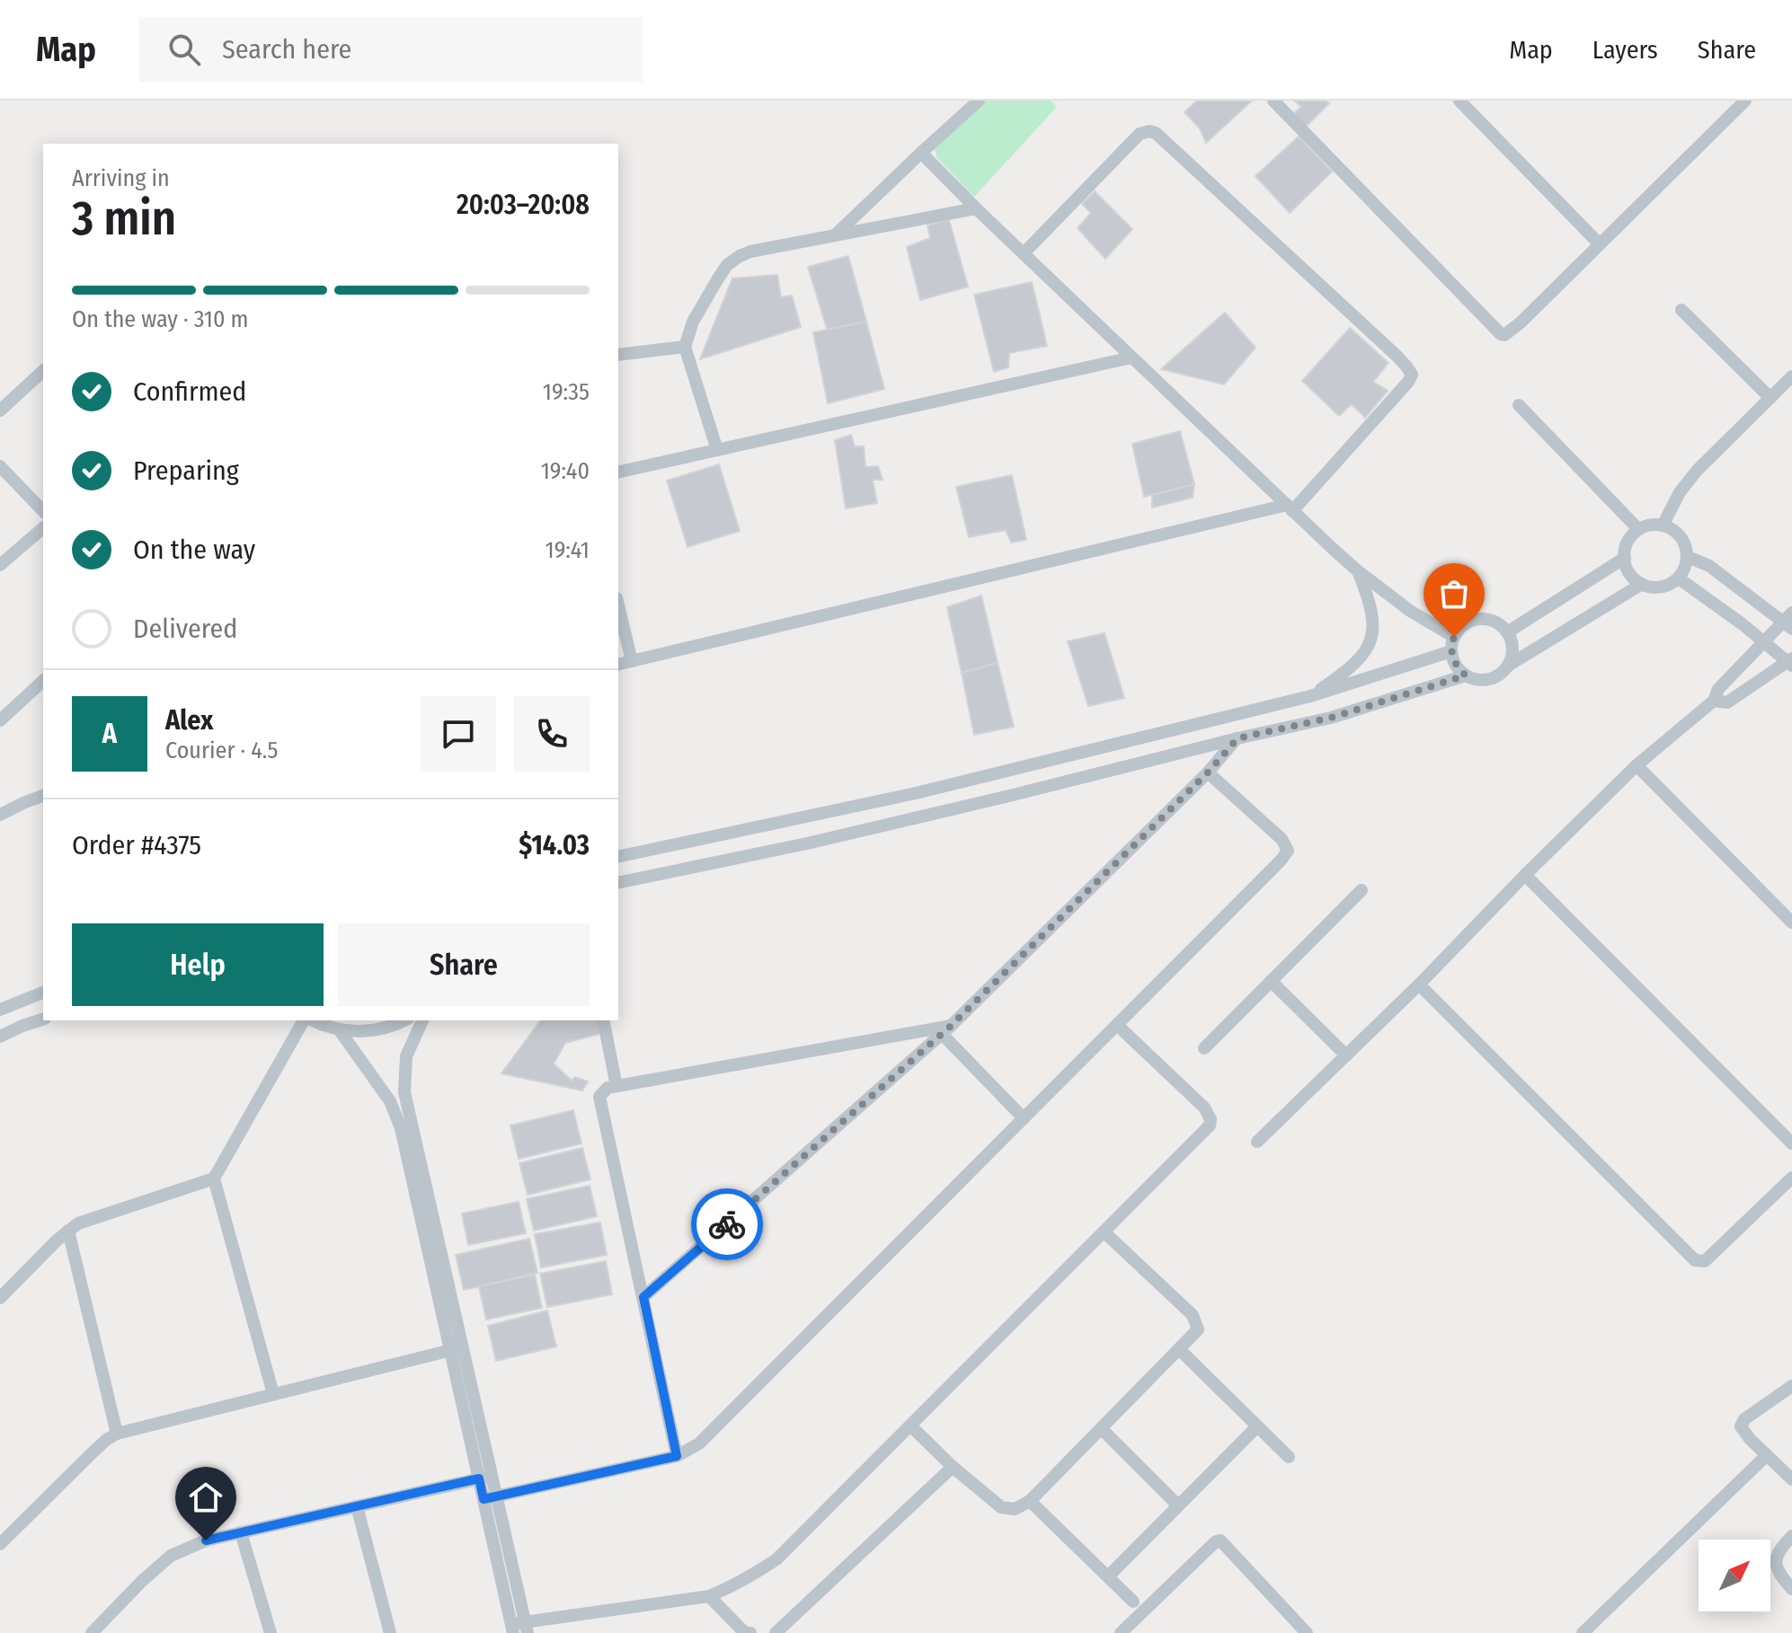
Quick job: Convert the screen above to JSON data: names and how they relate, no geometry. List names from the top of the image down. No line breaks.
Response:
{"north":"top right","page":{"header":"Map","search":"Search here","nav":["Map","Layers","Share"],"heading":["3 min","Arriving in","20:03–20:08"],"panel":["Alex","Courier · 4.5","Order #4375","$14.03"],"bar":"On the way · 310 m","list":[["Confirmed","19:35"],["Preparing","19:40"],["On the way","19:41"],"Delivered"],"round":"A","buttons":["Help","Share"]}}
